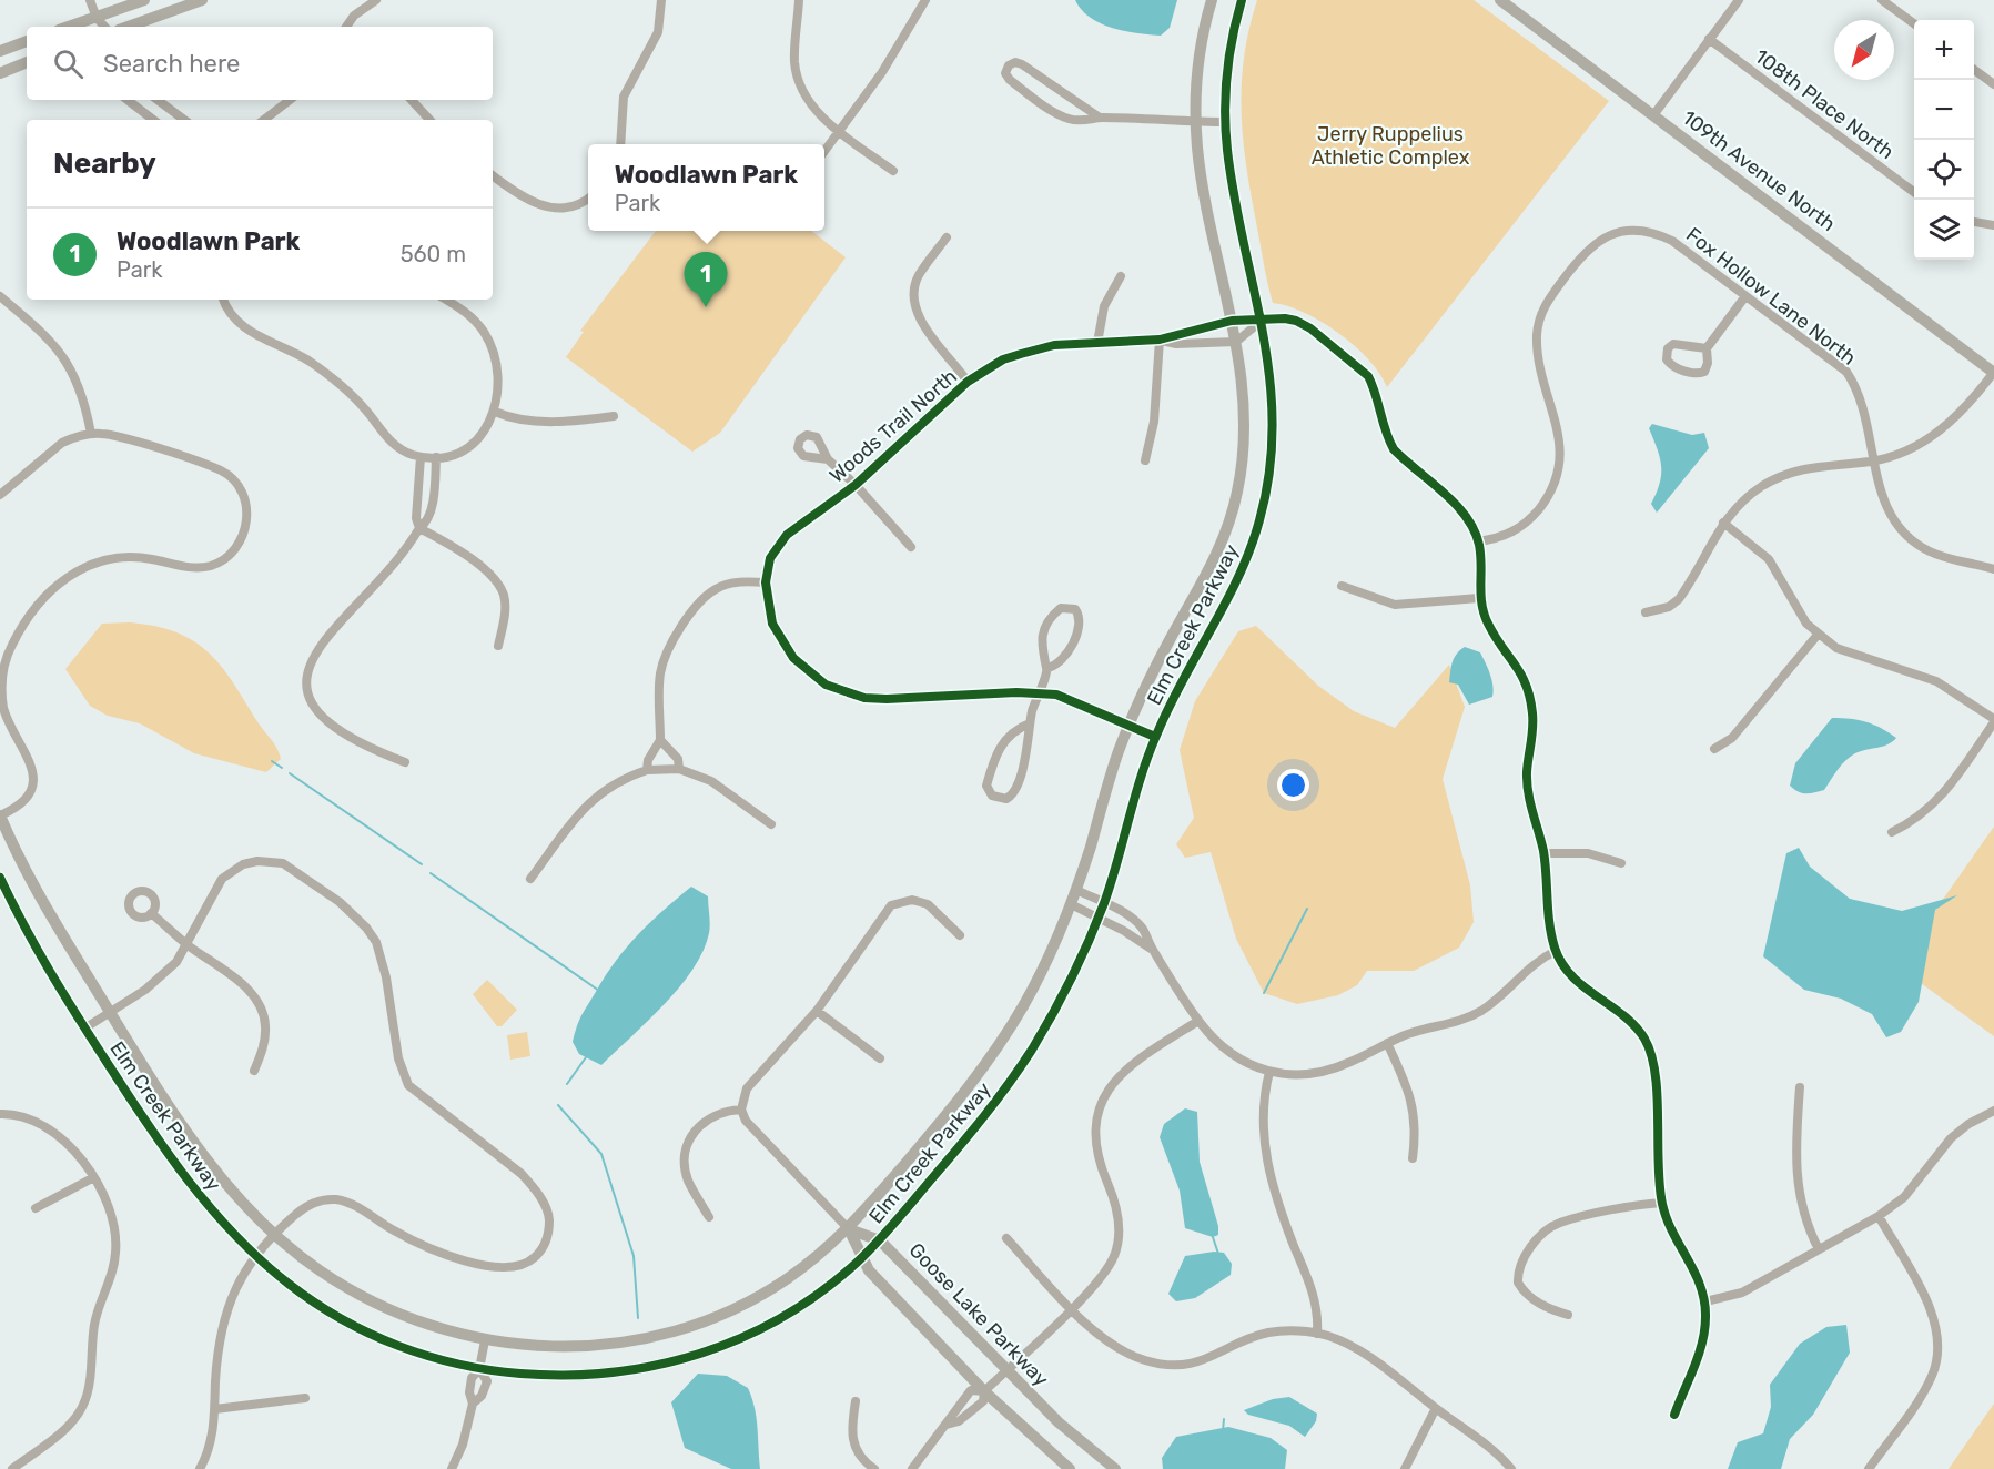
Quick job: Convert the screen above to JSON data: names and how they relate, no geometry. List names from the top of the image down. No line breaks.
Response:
{"streets":{"street":["108th Place North","109th Avenue North","Fox Hollow Lane North","Woods Trail North","Elm Creek Parkway","Goose Lake Parkway"]},"crossings":[["Fox Hollow Lane North","Woods Trail North"],["Woods Trail North","Elm Creek Parkway"],["Elm Creek Parkway","Goose Lake Parkway"]],"parks":["Jerry Ruppelius Athletic Complex"],"north":"bottom left","page":{"map_buttons":["+","−"],"search":"Search here","heading":"Nearby","popup":["Woodlawn Park","Park"],"list":[{"mark":"1","name":"Woodlawn Park","note":"Park","value":"560 m"}],"pins":"1"}}
